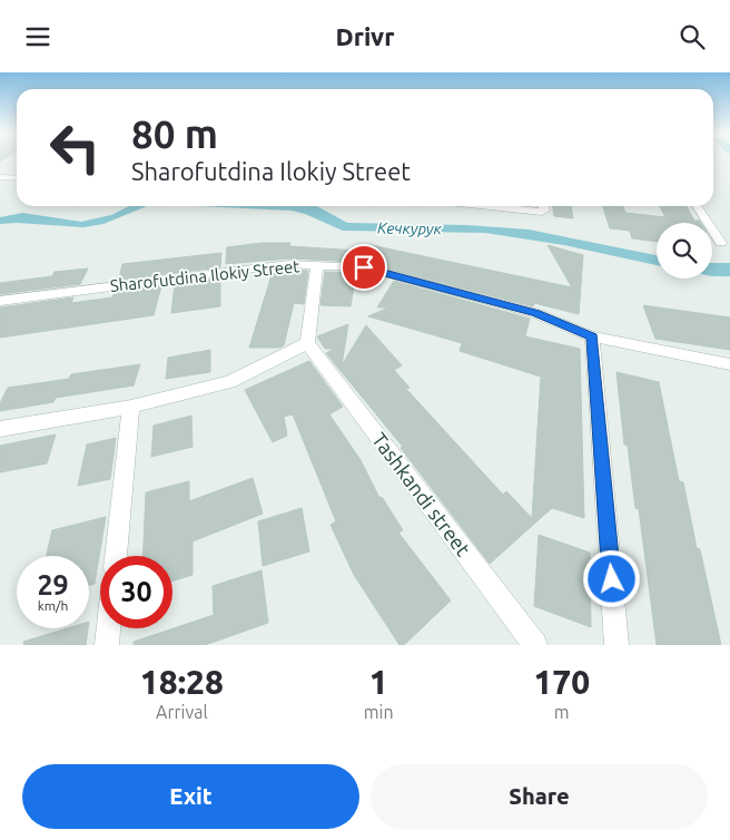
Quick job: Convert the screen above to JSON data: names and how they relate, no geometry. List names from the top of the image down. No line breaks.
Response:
{"streets":{"street":["Sharofutdina Ilokiy Street","Tashkandi street"]},"water":["Кечкурук"],"page":{"header":"Drivr","turn":["80 m","Sharofutdina Ilokiy Street"],"speed":"29 km/h","limit":"30","eta":["18:28","Arrival","1","min","170","m"],"buttons":["Exit","Share"]}}
